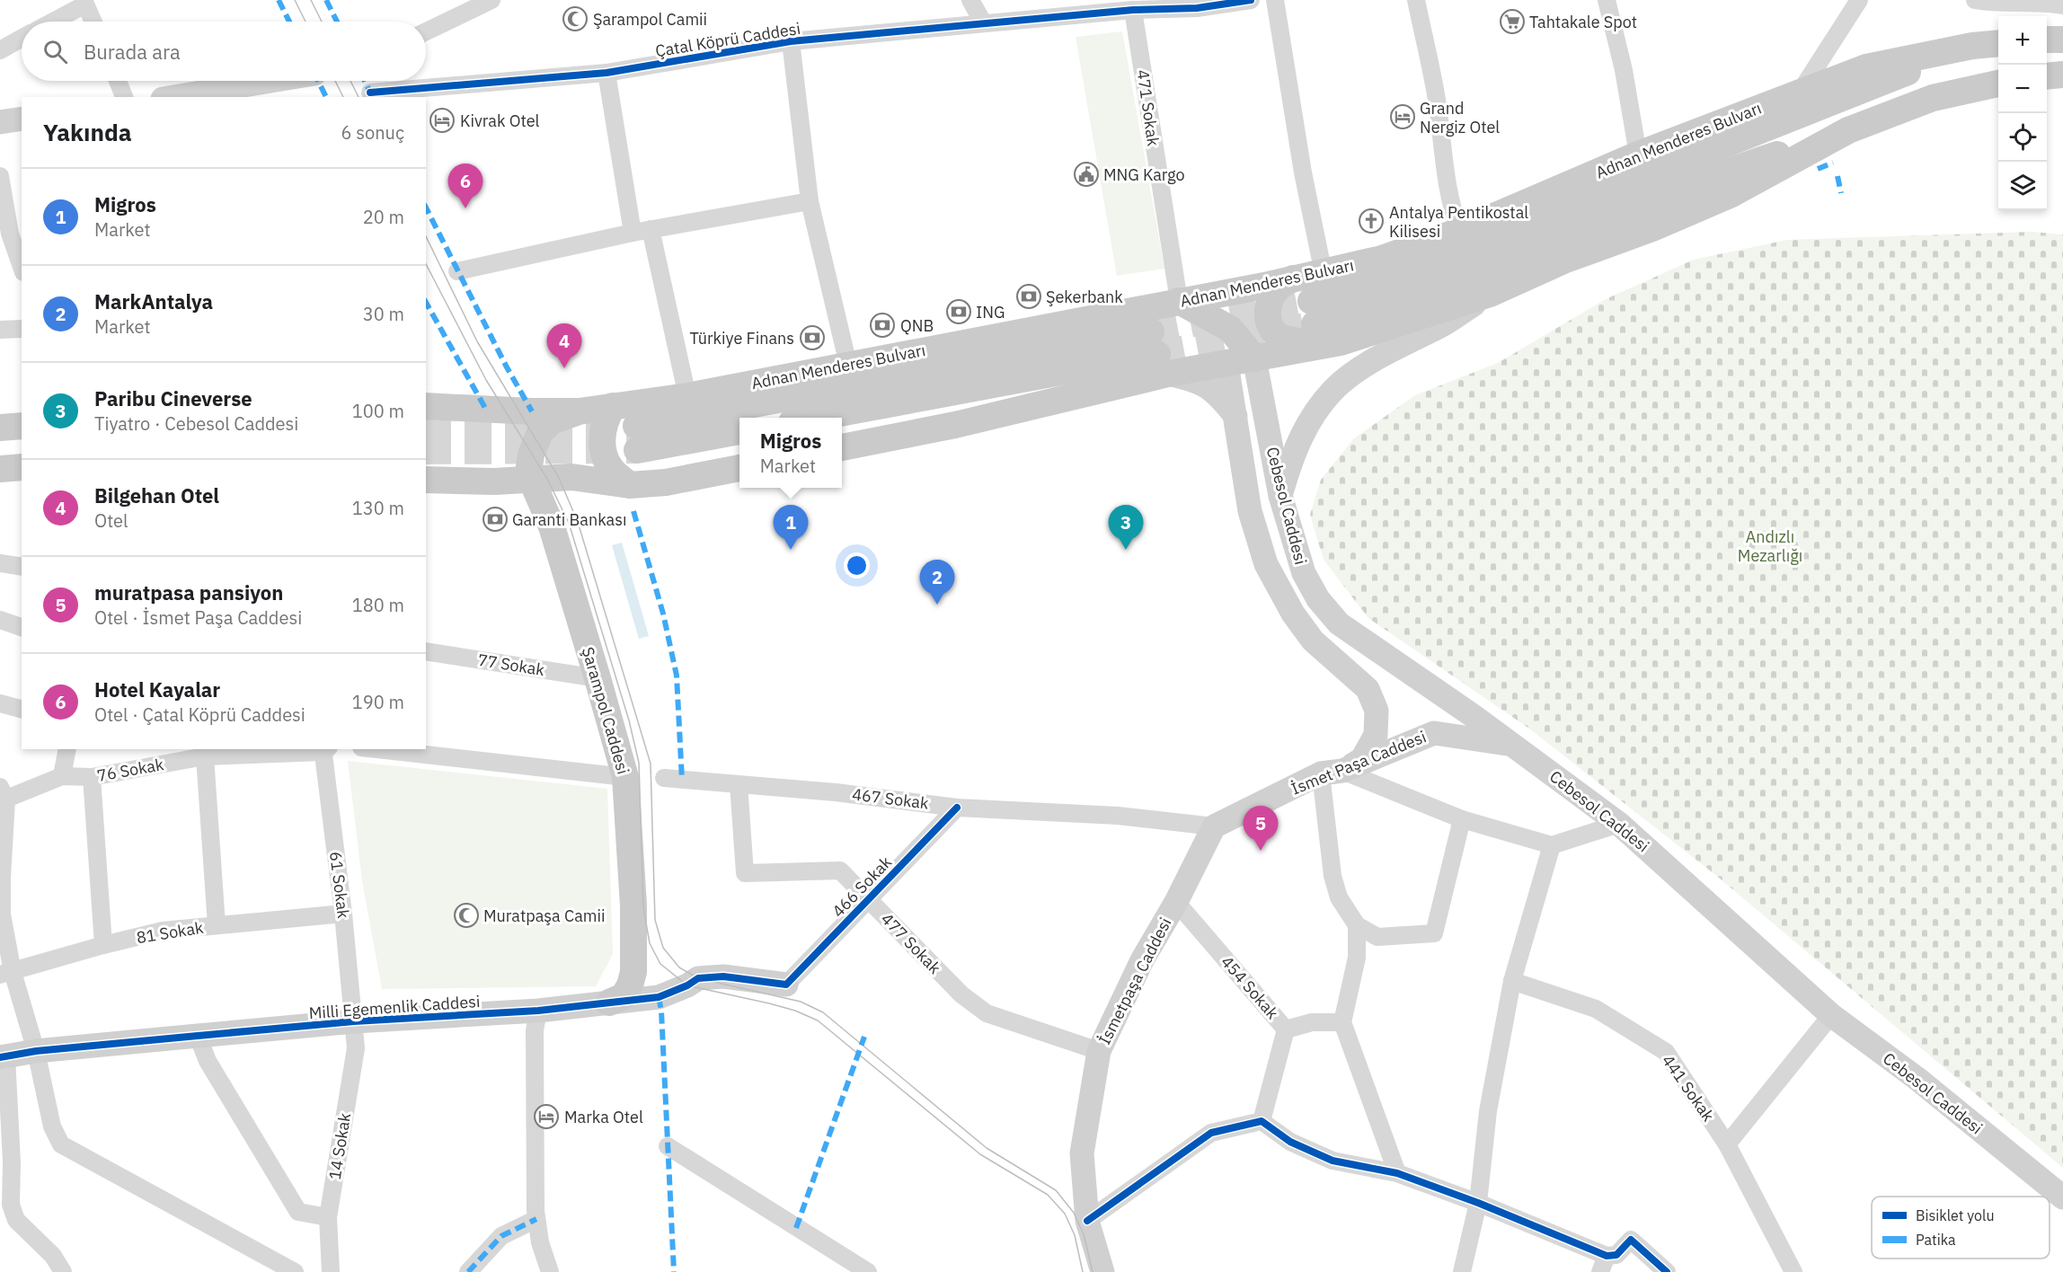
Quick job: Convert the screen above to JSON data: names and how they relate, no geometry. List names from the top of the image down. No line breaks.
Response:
{"streets":{"main road":["Adnan Menderes Bulvarı","Cebesol Caddesi","Şarampol Caddesi","İsmet Paşa Caddesi","İsmetpaşa Caddesi","Milli Egemenlik Caddesi"],"street":["Çatal Köprü Caddesi","471 Sokak","77 Sokak","76 Sokak","467 Sokak","61 Sokak","466 Sokak","81 Sokak","477 Sokak","454 Sokak","441 Sokak","14 Sokak"]},"crossings":[["Çatal Köprü Caddesi","471 Sokak"],["471 Sokak","Adnan Menderes Bulvarı"],["Adnan Menderes Bulvarı","Cebesol Caddesi"],["Cebesol Caddesi","İsmet Paşa Caddesi"],["77 Sokak","Şarampol Caddesi"],["Şarampol Caddesi","Milli Egemenlik Caddesi"],["İsmet Paşa Caddesi","467 Sokak"],["İsmet Paşa Caddesi","İsmetpaşa Caddesi"],["76 Sokak","61 Sokak"],["467 Sokak","466 Sokak"],["467 Sokak","477 Sokak"],["467 Sokak","İsmetpaşa Caddesi"],["61 Sokak","81 Sokak"],["61 Sokak","Milli Egemenlik Caddesi"],["61 Sokak","14 Sokak"],["466 Sokak","477 Sokak"],["466 Sokak","Milli Egemenlik Caddesi"],["477 Sokak","İsmetpaşa Caddesi"],["İsmetpaşa Caddesi","454 Sokak"],["Milli Egemenlik Caddesi","14 Sokak"]],"parks":["Andızlı Mezarlığı"],"places":{"mosque":["Şarampol Camii","Muratpaşa Camii"],"supermarket":["Tahtakale Spot"],"hotel":["Grand Nergiz Otel","Kivrak Otel","Marka Otel"],"public building":["MNG Kargo"],"church":["Antalya Pentikostal Kilisesi"],"bank":["Şekerbank","ING","QNB","Türkiye Finans","Garanti Bankası"]},"legend":["Bisiklet yolu","Patika"],"page":{"map_buttons":["+","−"],"search":"Burada ara","heading":["Yakında","6 sonuç"],"pins":["6","4","1","3","2","5"],"list":[{"mark":"1","name":"Migros","note":"Market","value":"20 m"},{"mark":"2","name":"MarkAntalya","note":"Market","value":"30 m"},{"mark":"3","name":"Paribu Cineverse","note":"Tiyatro · Cebesol Caddesi","value":"100 m"},{"mark":"4","name":"Bilgehan Otel","note":"Otel","value":"130 m"},{"mark":"5","name":"muratpasa pansiyon","note":"Otel · İsmet Paşa Caddesi","value":"180 m"},{"mark":"6","name":"Hotel Kayalar","note":"Otel · Çatal Köprü Caddesi","value":"190 m"}],"popup":["Migros","Market"]}}
